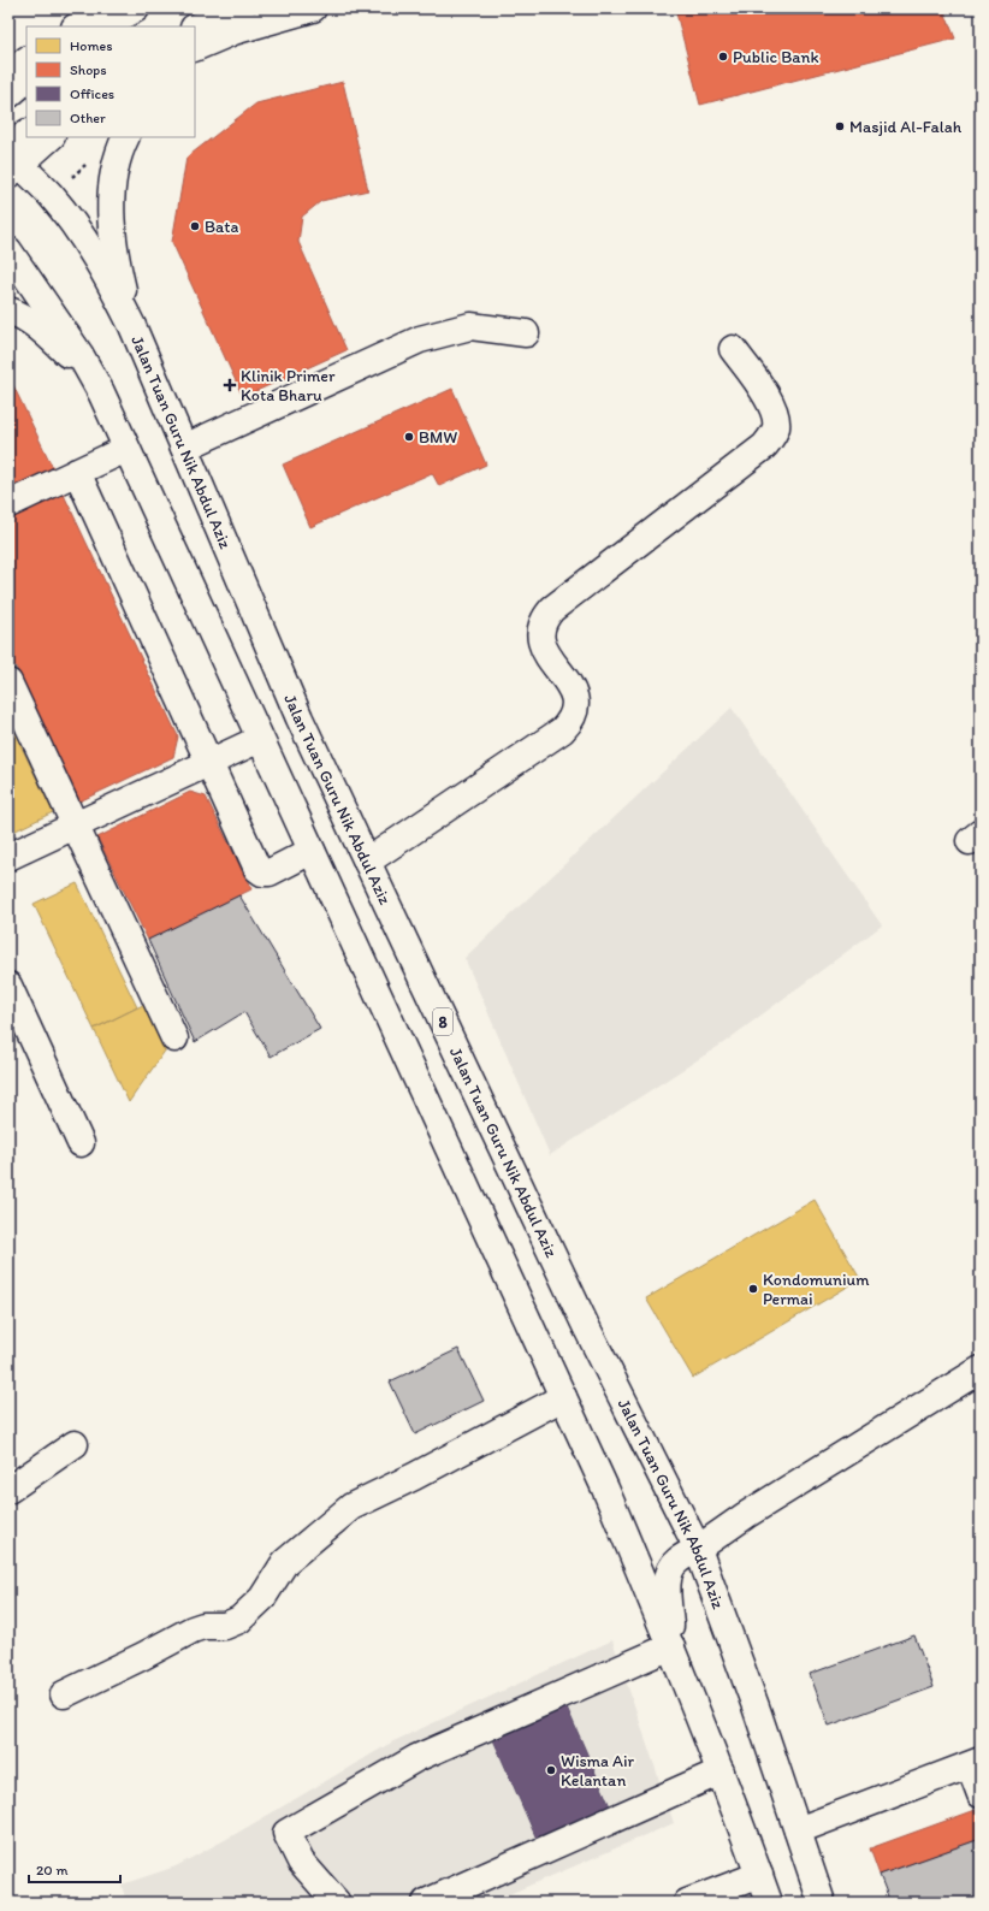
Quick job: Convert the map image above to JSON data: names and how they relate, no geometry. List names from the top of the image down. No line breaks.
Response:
{"streets":{"main road":["Jalan Tuan Guru Nik Abdul Aziz","8"]},"places":{"other":["Public Bank","Masjid Al-Falah","Bata","BMW","Kondomunium Permai","Wisma Air Kelantan"],"health":["Klinik Primer Kota Bharu"]},"legend":["Homes","Shops","Offices","Other"],"scale_bar":"20 m"}
